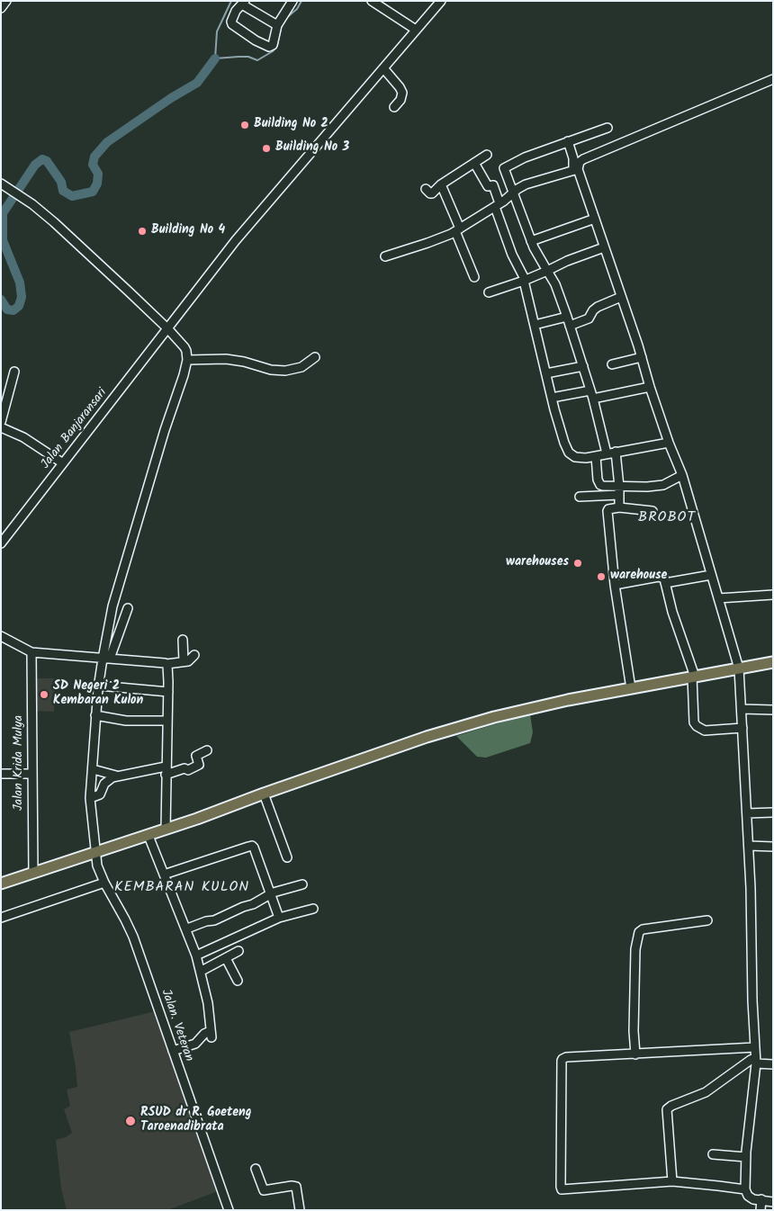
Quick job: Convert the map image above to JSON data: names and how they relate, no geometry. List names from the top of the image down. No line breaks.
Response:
{"streets":{"street":["Jalan Banjaransari","Jalan Krida Mulya","Jalan. Veteran"]},"districts":["BROBOT","KEMBARAN KULON"],"places":["Building No 2","Building No 3","Building No 4","warehouses","warehouse","SD Negeri 2 Kembaran Kulon","RSUD dr R. Goeteng Taroenadibrata"]}
